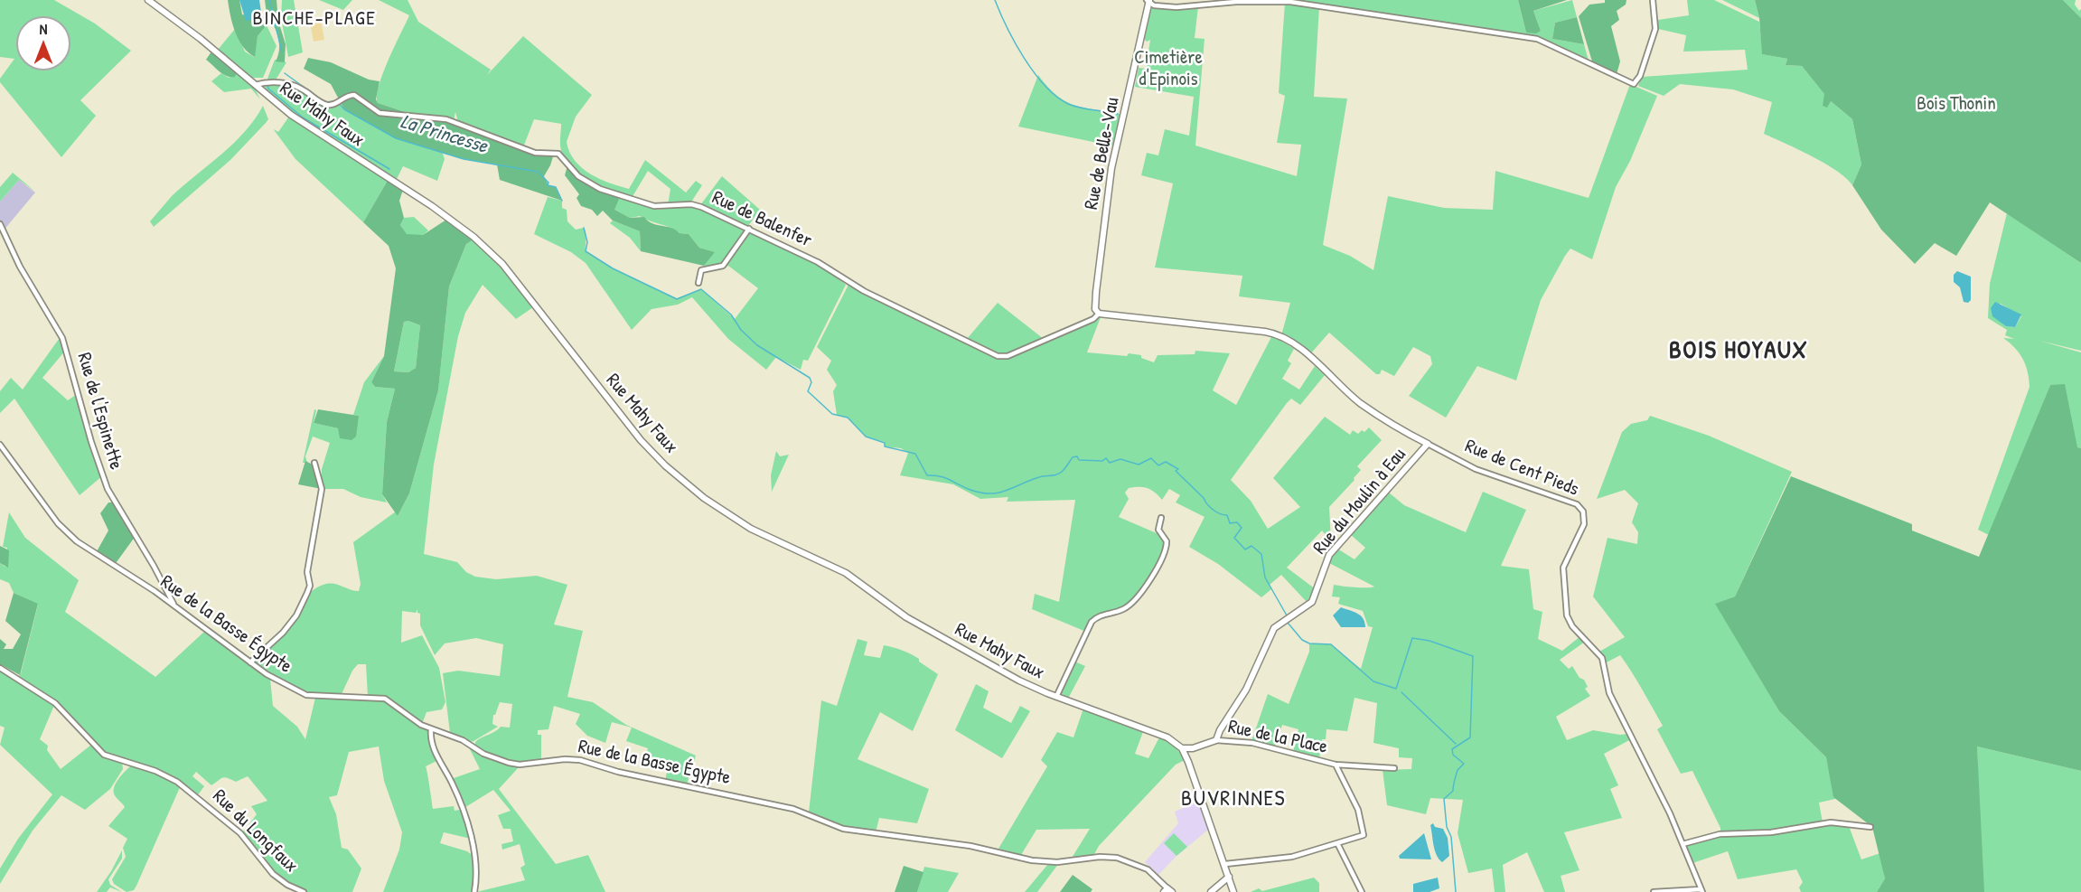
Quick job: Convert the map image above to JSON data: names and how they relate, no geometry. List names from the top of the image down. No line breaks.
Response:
{"streets":{"street":["Rue Mahy Faux","Rue de Belle-Vau","Rue de Balenfer","Rue de l'Espinette","Rue de Cent Pieds","Rue du Moulin à Eau","Rue de la Basse Égypte","Rue de la Place","Rue du Longfaux"]},"crossings":[["Rue Mahy Faux","Rue de Balenfer"],["Rue Mahy Faux","Rue de la Place"],["Rue de Belle-Vau","Rue de Balenfer"],["Rue de Belle-Vau","Rue de Cent Pieds"],["Rue de Balenfer","Rue de Cent Pieds"],["Rue de l'Espinette","Rue de la Basse Égypte"],["Rue de Cent Pieds","Rue du Moulin à Eau"],["Rue du Moulin à Eau","Rue de la Place"]],"districts":["BINCHE-PLAGE","BOIS HOYAUX","BUVRINNES"],"water":["La Princesse"],"parks":["Cimetière d'Epinois","Bois Thonin"],"north":"top"}
